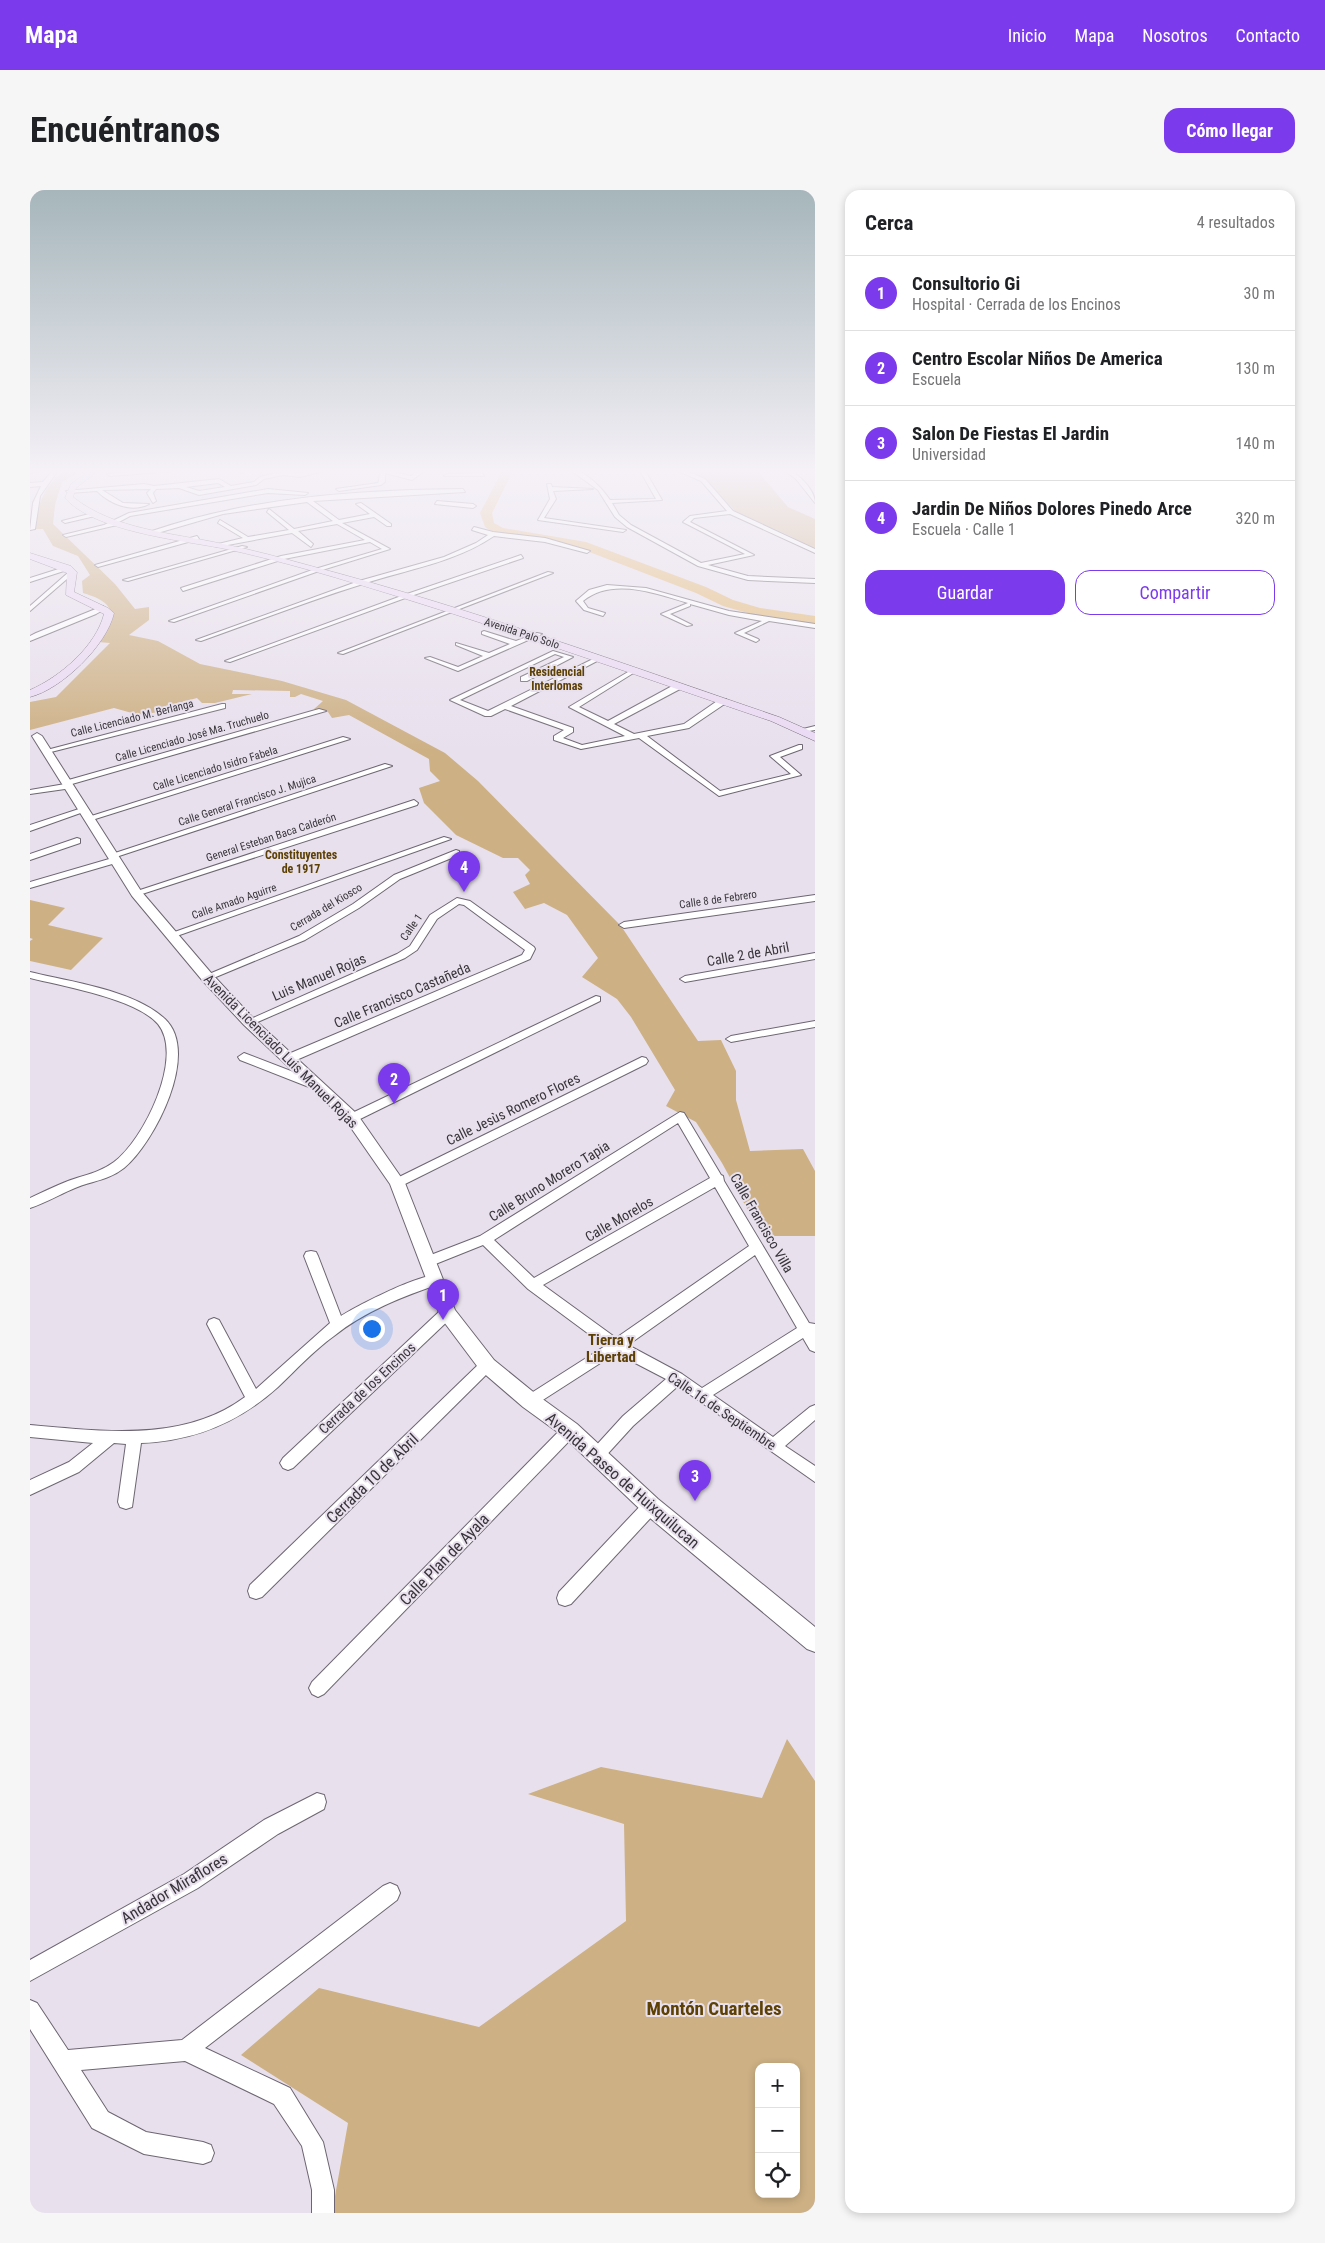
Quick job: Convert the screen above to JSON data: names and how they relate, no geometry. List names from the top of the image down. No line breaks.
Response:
{"streets":{"main road":["Avenida Palo Solo"],"street":["Calle Licenciado M. Berlanga","Calle Licenciado José Ma. Truchuelo","Calle Licenciado Isidro Fabela","Calle General Francisco J. Mujica","General Esteban Baca Calderón","Calle 8 de Febrero","Calle Amado Aguirre","Cerrada del Kiosco","Calle 1","Calle 2 de Abril","Luis Manuel Rojas","Calle Francisco Castañeda","Avenida Licenciado Luis Manuel Rojas","Calle Jesùs Romero Flores","Calle Bruno Morero Tapia","Calle Morelos","Calle Francisco Villa","Cerrada de los Encinos","Calle 16 de Septiembre","Cerrada 10 de Abril","Avenida Paseo de Huixquilucan","Calle Plan de Ayala","Andador Miraflores"]},"crossings":[["Calle Licenciado M. Berlanga","Avenida Licenciado Luis Manuel Rojas"],["Calle Licenciado José Ma. Truchuelo","Avenida Licenciado Luis Manuel Rojas"],["Calle Licenciado Isidro Fabela","Avenida Licenciado Luis Manuel Rojas"],["Calle General Francisco J. Mujica","Avenida Licenciado Luis Manuel Rojas"],["General Esteban Baca Calderón","Avenida Licenciado Luis Manuel Rojas"],["Calle Amado Aguirre","Avenida Licenciado Luis Manuel Rojas"],["Cerrada del Kiosco","Avenida Licenciado Luis Manuel Rojas"],["Calle 1","Luis Manuel Rojas"],["Calle 1","Calle Francisco Castañeda"],["Luis Manuel Rojas","Avenida Licenciado Luis Manuel Rojas"],["Calle Francisco Castañeda","Avenida Licenciado Luis Manuel Rojas"],["Avenida Licenciado Luis Manuel Rojas","Calle Jesùs Romero Flores"],["Avenida Licenciado Luis Manuel Rojas","Calle Bruno Morero Tapia"],["Avenida Licenciado Luis Manuel Rojas","Avenida Paseo de Huixquilucan"],["Calle Bruno Morero Tapia","Calle Francisco Villa"],["Calle Bruno Morero Tapia","Calle 16 de Septiembre"],["Calle Bruno Morero Tapia","Avenida Paseo de Huixquilucan"],["Calle Morelos","Calle Francisco Villa"],["Calle Morelos","Calle 16 de Septiembre"],["Cerrada de los Encinos","Avenida Paseo de Huixquilucan"],["Cerrada 10 de Abril","Avenida Paseo de Huixquilucan"],["Avenida Paseo de Huixquilucan","Calle Plan de Ayala"]],"districts":["Residencial Interlomas","Constituyentes de 1917","Tierra y Libertad","Montón Cuarteles"],"page":{"header":"Mapa","nav":["Inicio","Mapa","Nosotros","Contacto"],"buttons":["Cómo llegar",["Guardar","Compartir"]],"title":"Encuéntranos","heading":["Cerca","4 resultados"],"list":[{"mark":"1","name":"Consultorio Gi","note":"Hospital · Cerrada de los Encinos","value":"30 m"},{"mark":"2","name":"Centro Escolar Niños De America","note":"Escuela","value":"130 m"},{"mark":"3","name":"Salon De Fiestas El Jardin","note":"Universidad","value":"140 m"},{"mark":"4","name":"Jardin De Niños Dolores Pinedo Arce","note":"Escuela · Calle 1","value":"320 m"}],"pins":["4","2","1","3"],"map_buttons":["+","−"]}}
